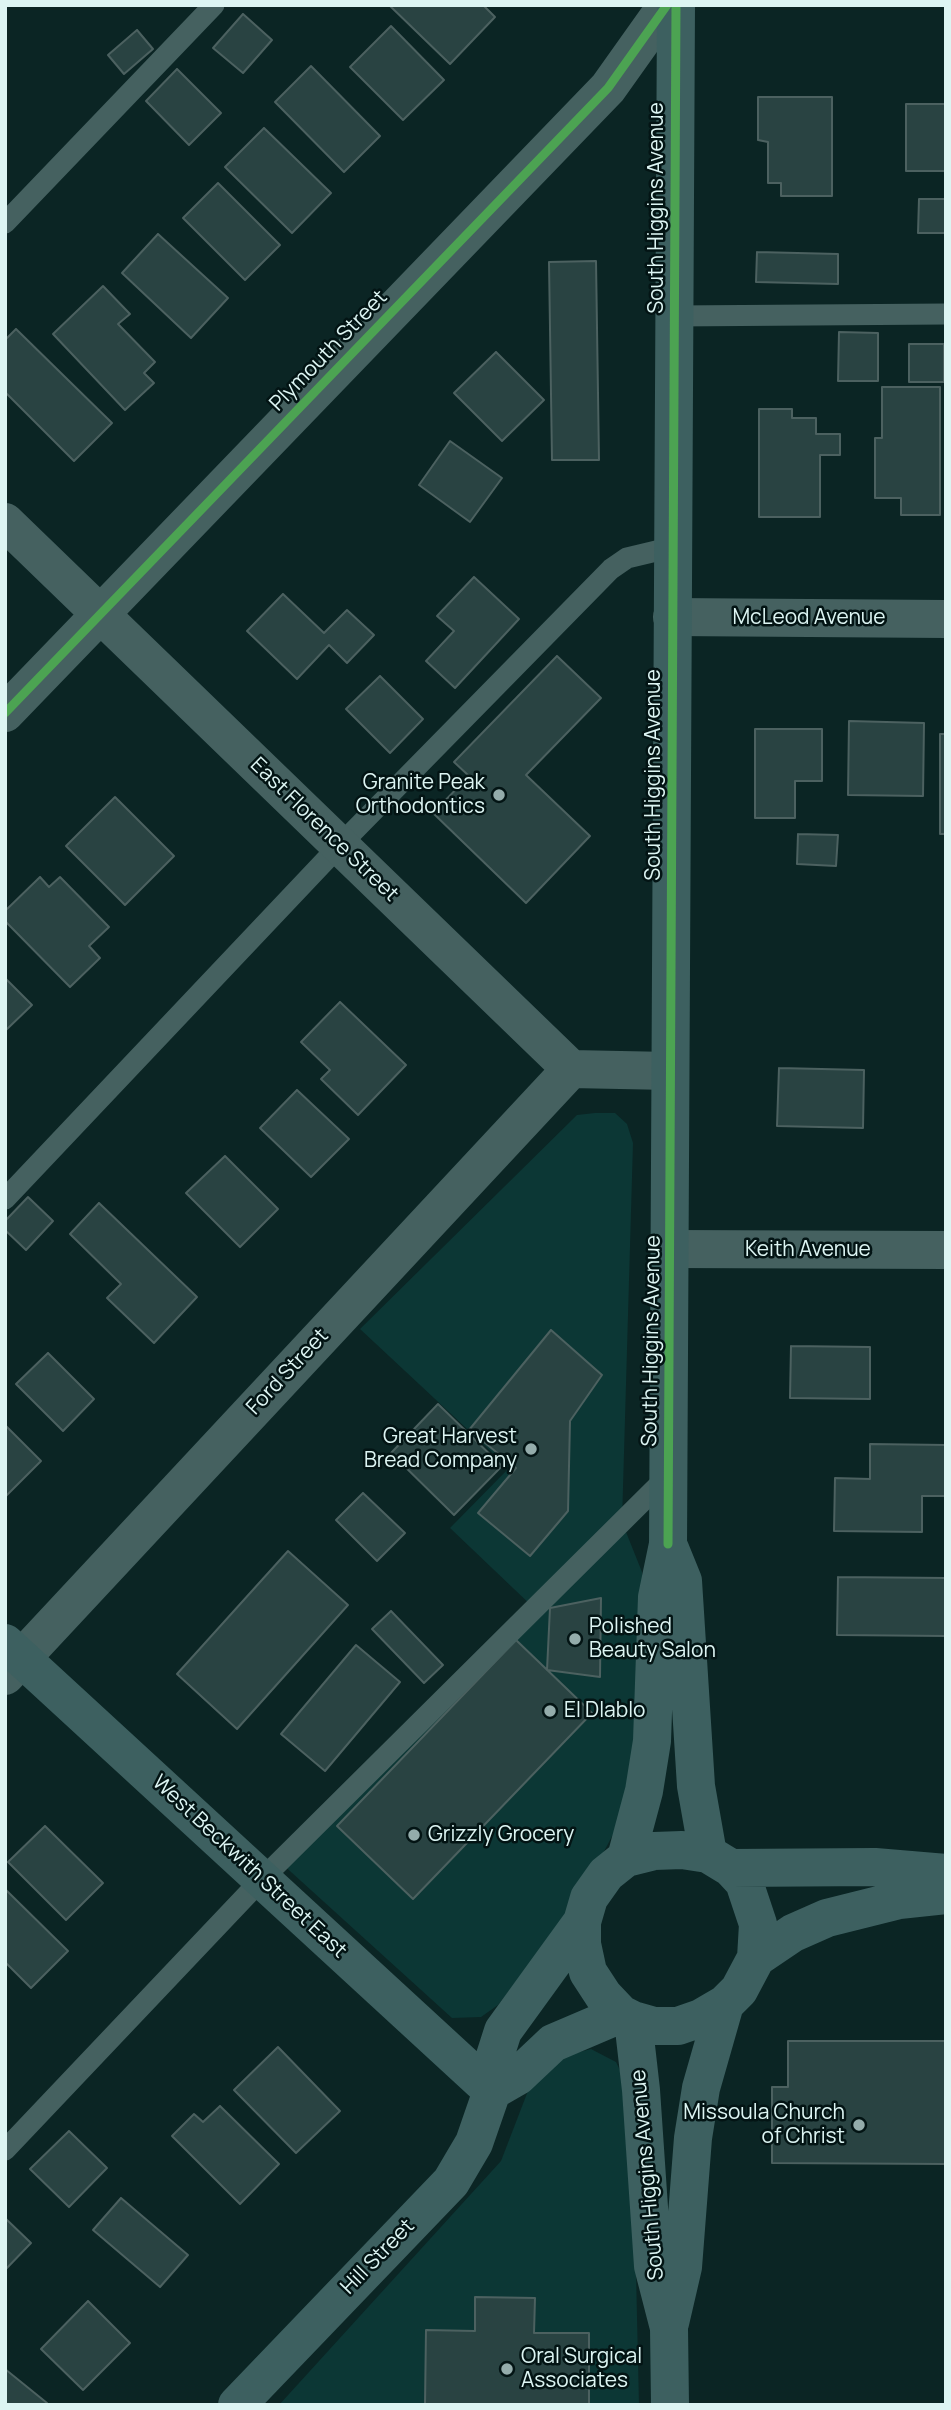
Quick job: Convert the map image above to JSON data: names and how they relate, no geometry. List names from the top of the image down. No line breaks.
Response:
{"streets":{"main road":["South Higgins Avenue","West Beckwith Street East","Hill Street"],"street":["Plymouth Street","McLeod Avenue","East Florence Street","Keith Avenue","Ford Street"]},"crossings":[["South Higgins Avenue","McLeod Avenue"],["South Higgins Avenue","Keith Avenue"],["South Higgins Avenue","Hill Street"],["Plymouth Street","East Florence Street"],["East Florence Street","Ford Street"],["Ford Street","West Beckwith Street East"],["West Beckwith Street East","Hill Street"]],"places":["Granite Peak Orthodontics","Great Harvest Bread Company","Polished Beauty Salon","El DIablo","Grizzly Grocery","Missoula Church of Christ","Oral Surgical Associates"]}
